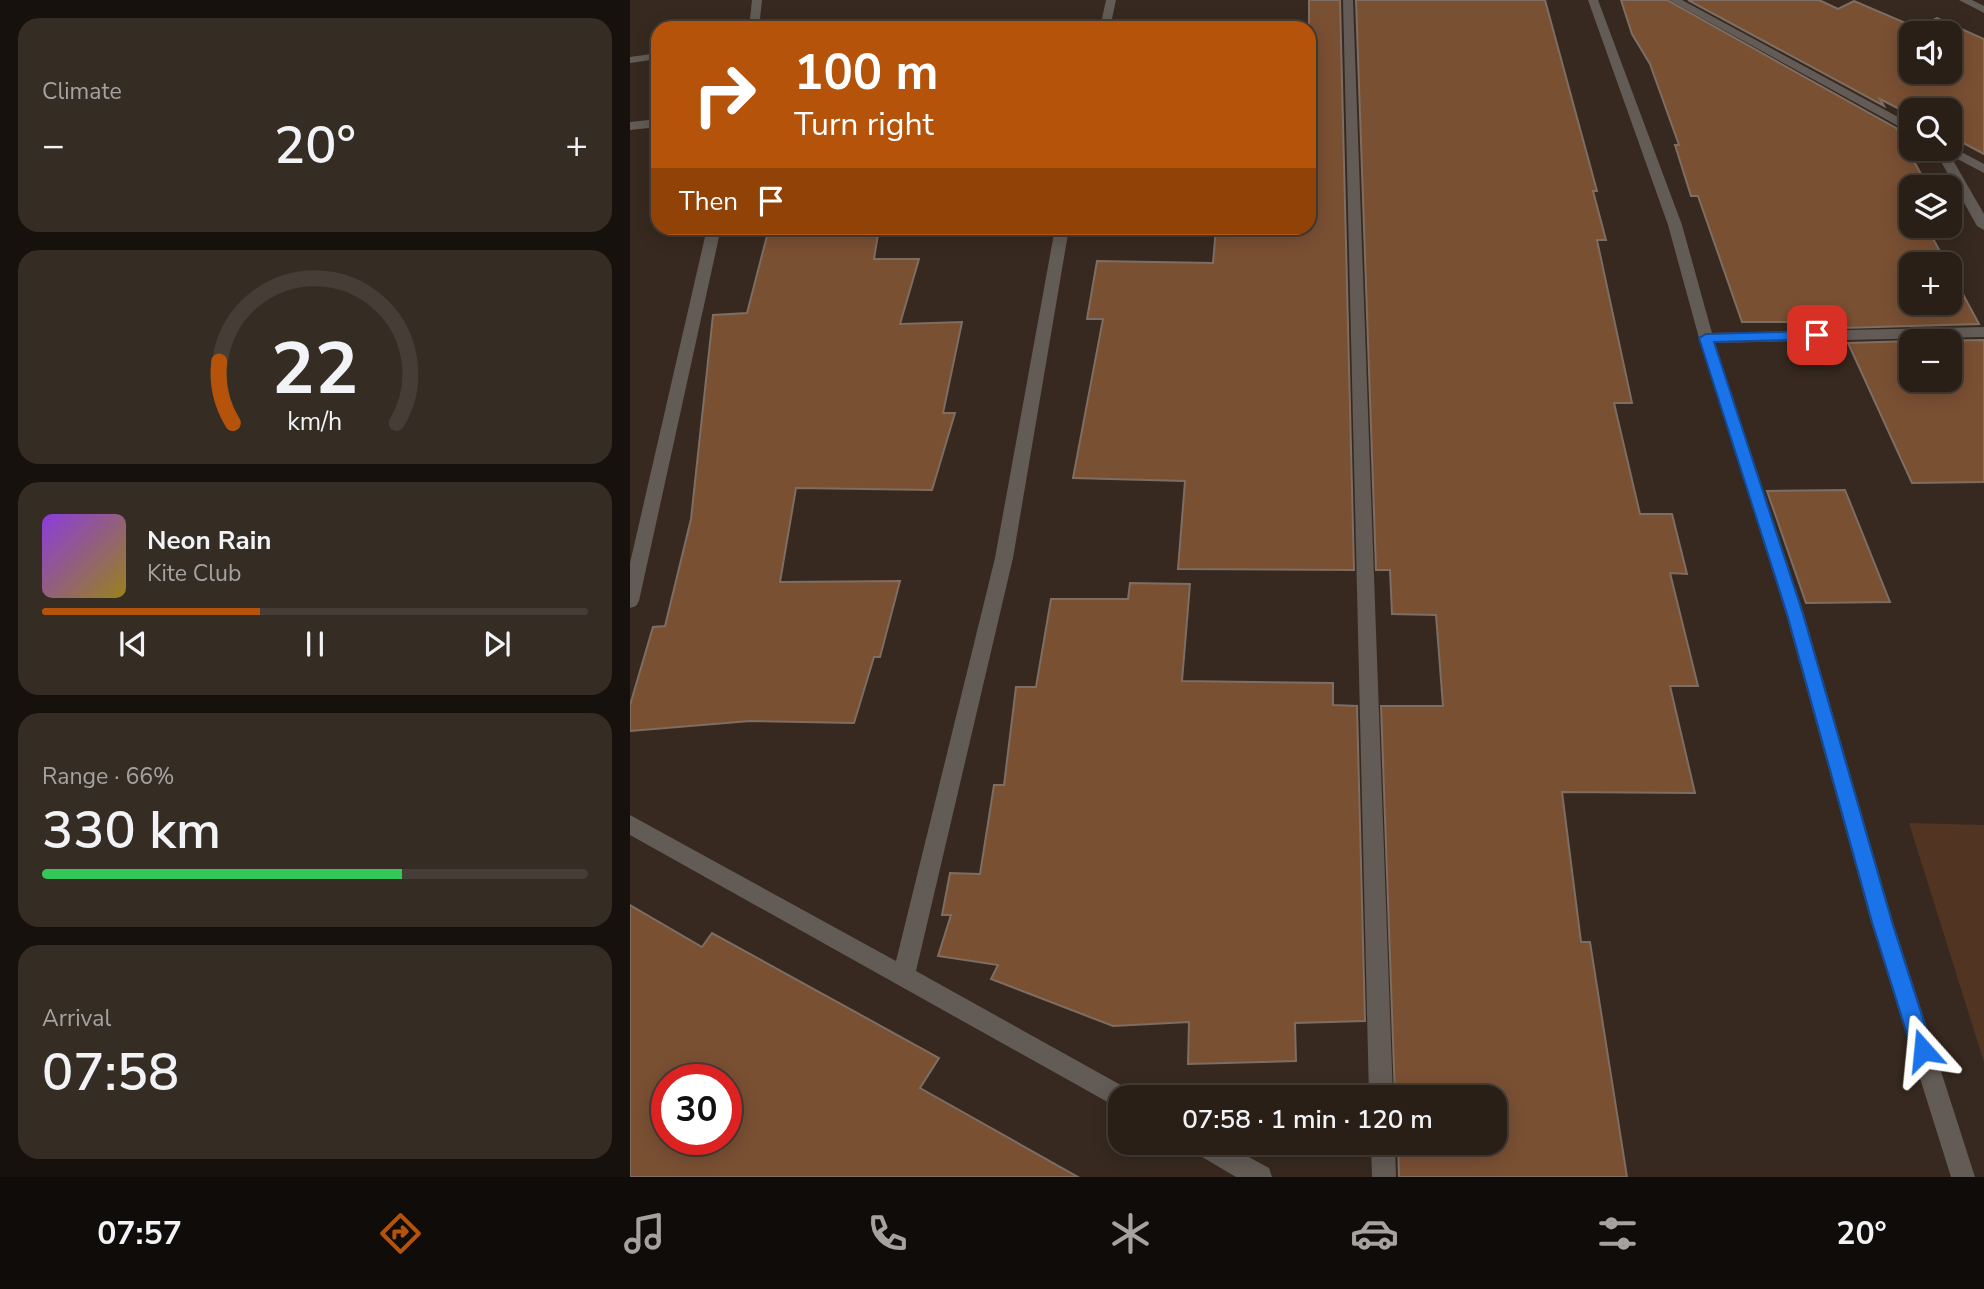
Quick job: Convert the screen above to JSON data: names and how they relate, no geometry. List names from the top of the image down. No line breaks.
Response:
{"page":{"tile":["Climate",["Range · 66%","330 km"],["Arrival","07:58"]],"map_buttons":["+","−"],"turn":["100 m","Turn right"],"heat":["−","20°","+"],"then":"Then","song":["Neon Rain","Kite Club"],"limit":"30","trip":"07:58 · 1 min · 120 m","tabs":["07:57","20°"],"gauge":["22","km/h"]}}
